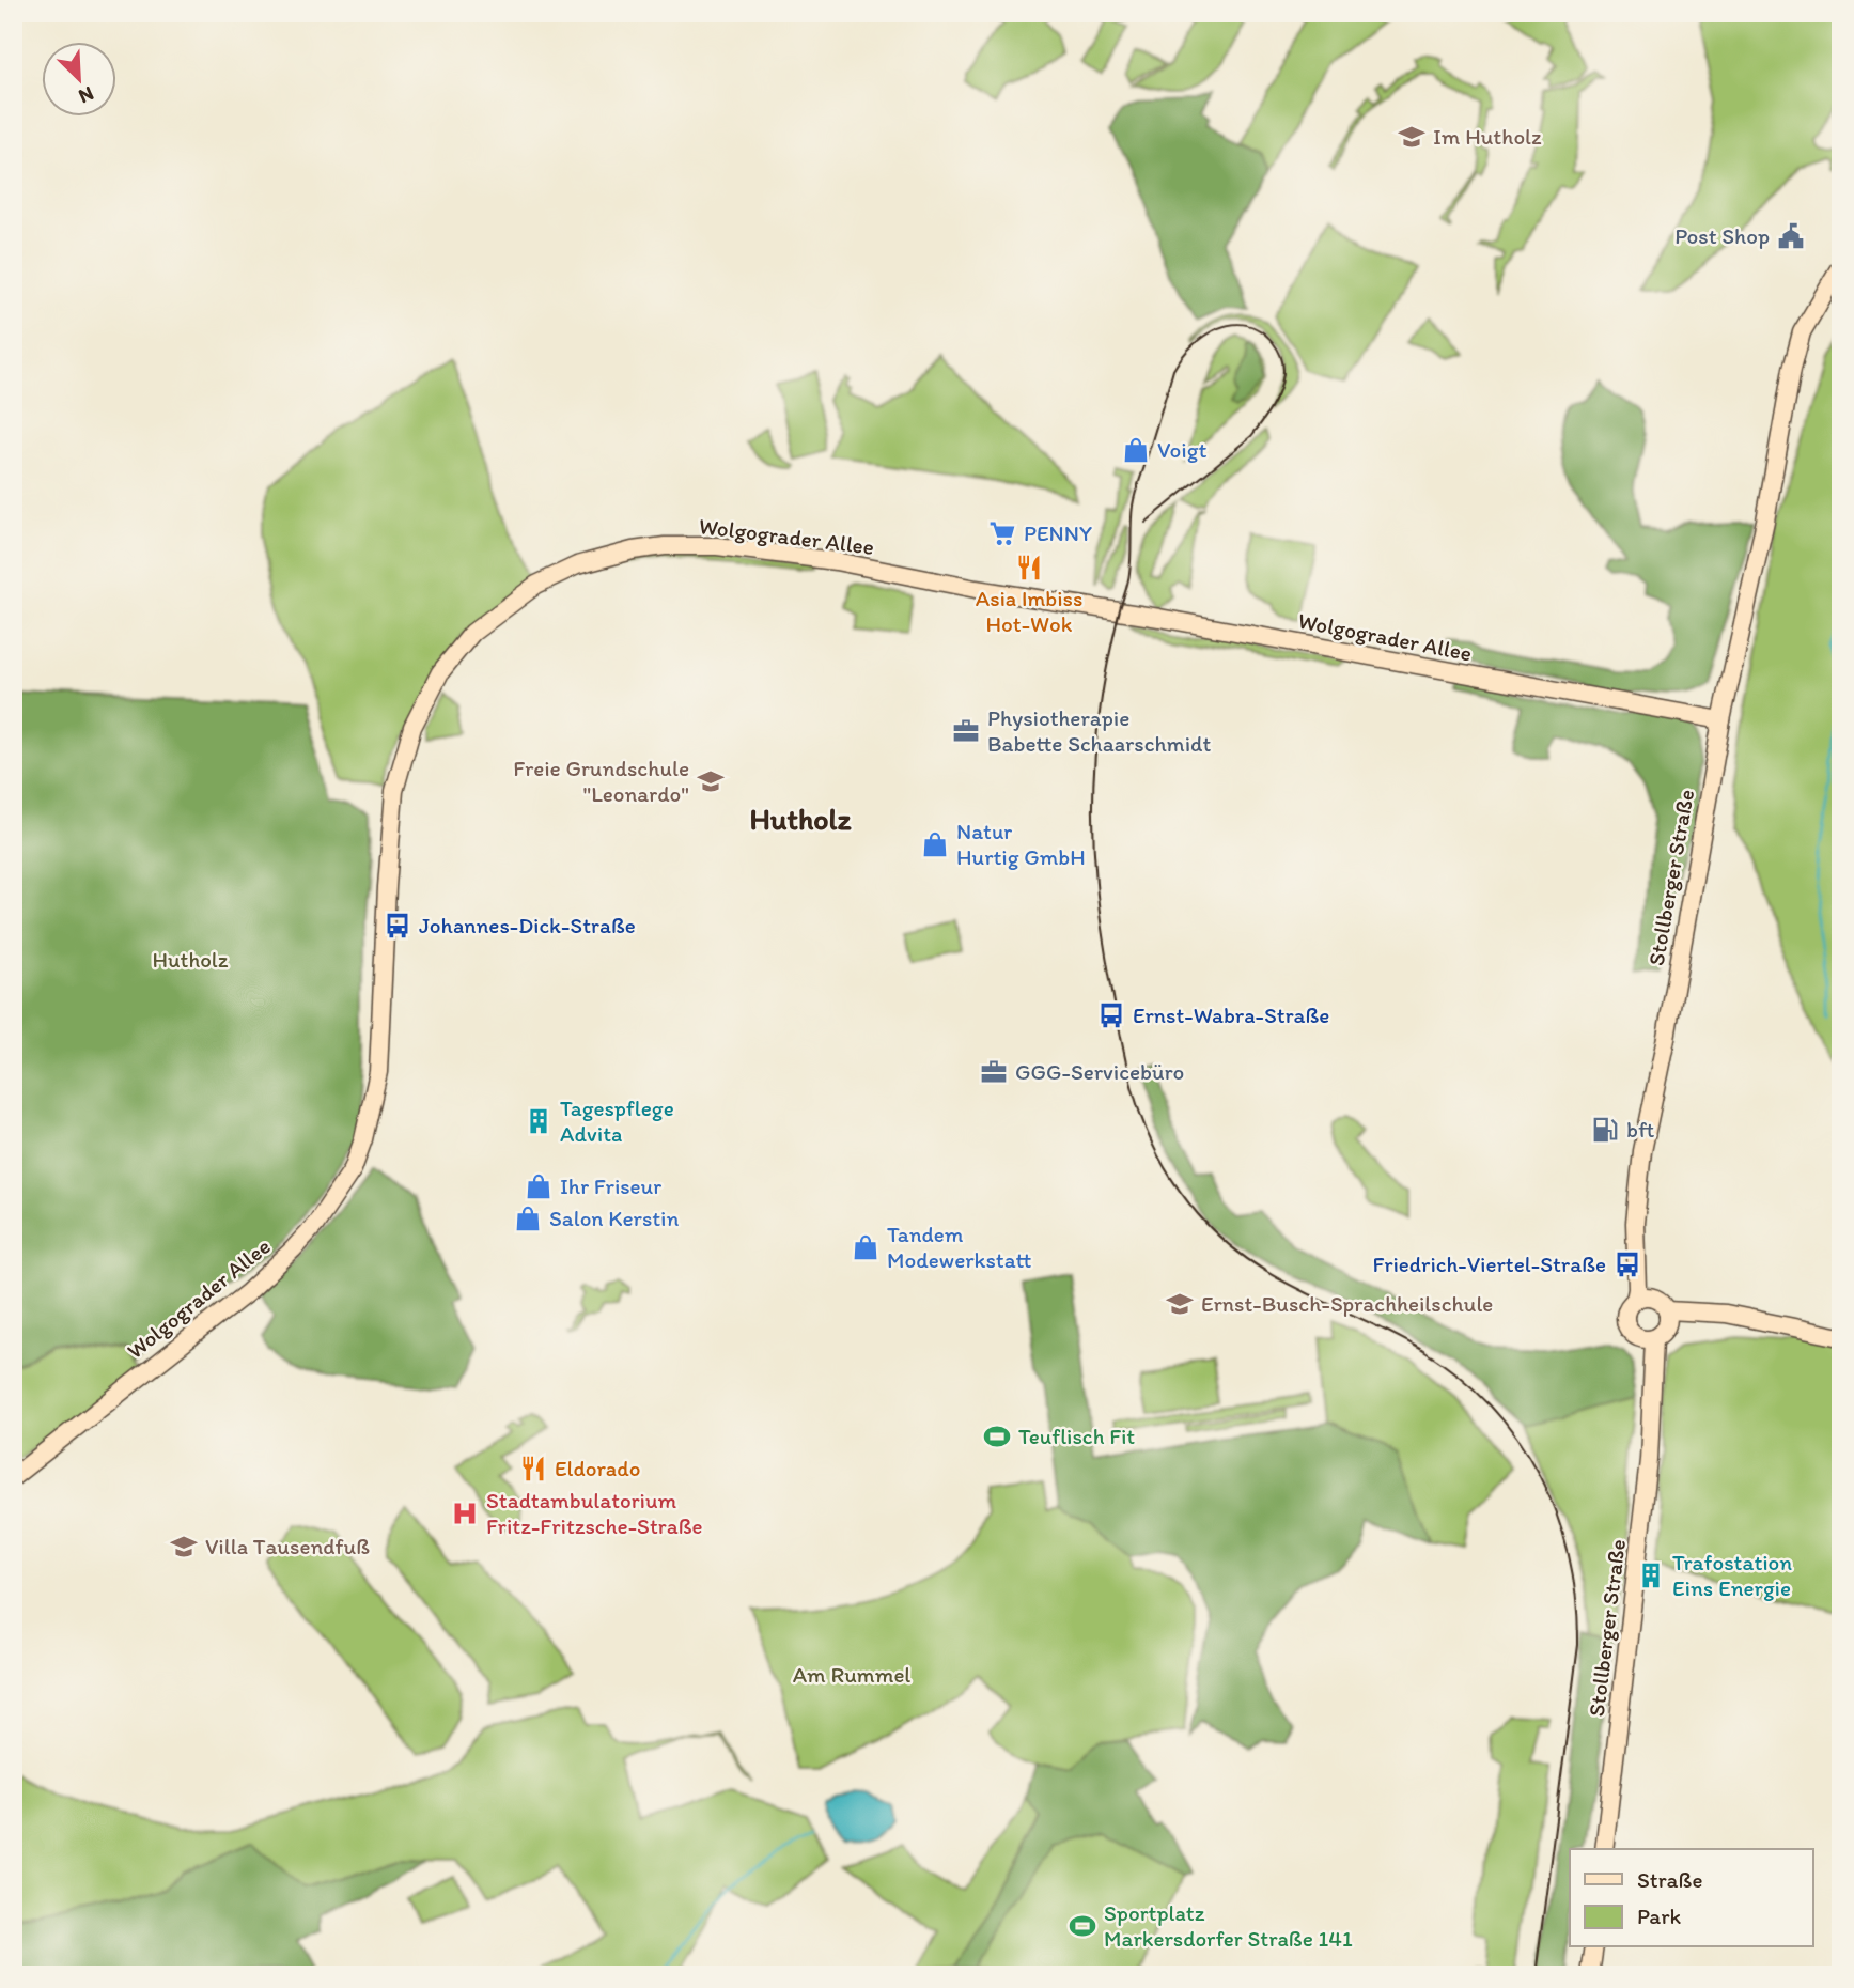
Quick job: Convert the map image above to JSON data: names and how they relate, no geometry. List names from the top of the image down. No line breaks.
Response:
{"streets":{"main road":["Wolgograder Allee","Stollberger Straße"]},"crossings":[["Wolgograder Allee","Stollberger Straße"]],"districts":["Hutholz"],"parks":["Hutholz","Am Rummel"],"places":{"school or university":["Im Hutholz","Freie Grundschule \"Leonardo\"","Ernst-Busch-Sprachheilschule","Villa Tausendfuß"],"public building":["Post Shop"],"shop":["Voigt","Natur Hurtig GmbH","Ihr Friseur","Salon Kerstin","Tandem Modewerkstatt"],"supermarket":["PENNY"],"restaurant":["Asia Imbiss Hot-Wok","Eldorado"],"office":["Physiotherapie Babette Schaarschmidt","GGG-Servicebüro"],"bus stop":["Johannes-Dick-Straße","Ernst-Wabra-Straße","Friedrich-Viertel-Straße"],"building":["Tagespflege Advita","Trafostation Eins Energie"],"fuel station":["bft"],"sports":["Teuflisch Fit","Sportplatz Markersdorfer Straße 141"],"hospital":["Stadtambulatorium Fritz-Fritzsche-Straße"]},"legend":["Straße","Park"],"north":"bottom right"}
